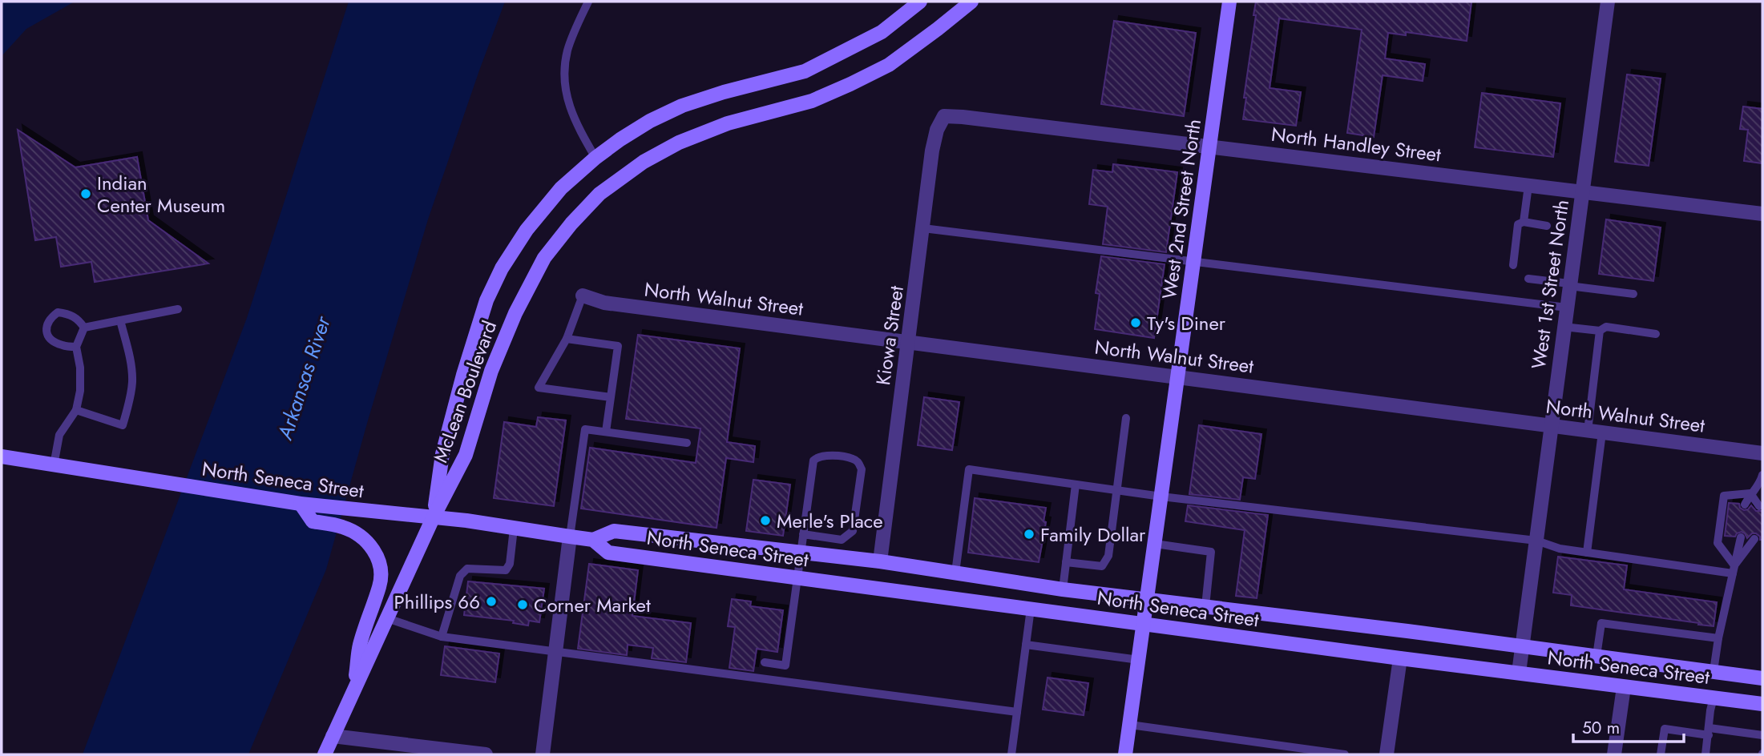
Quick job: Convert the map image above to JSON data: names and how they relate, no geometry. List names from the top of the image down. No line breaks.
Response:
{"streets":{"main road":["West 2nd Street North","McLean Boulevard","North Seneca Street"],"street":["North Handley Street","West 1st Street North","North Walnut Street","Kiowa Street"]},"crossings":[["North Handley Street","West 2nd Street North"],["North Handley Street","West 1st Street North"],["North Handley Street","Kiowa Street"],["West 2nd Street North","North Walnut Street"],["West 2nd Street North","North Seneca Street"],["West 1st Street North","North Walnut Street"],["West 1st Street North","North Seneca Street"],["North Walnut Street","Kiowa Street"],["Kiowa Street","North Seneca Street"],["McLean Boulevard","North Seneca Street"]],"water":["Arkansas River"],"places":["Indian Center Museum","Ty's Diner","Merle's Place","Family Dollar","Phillips 66","Corner Market"],"scale_bar":"50 m"}
